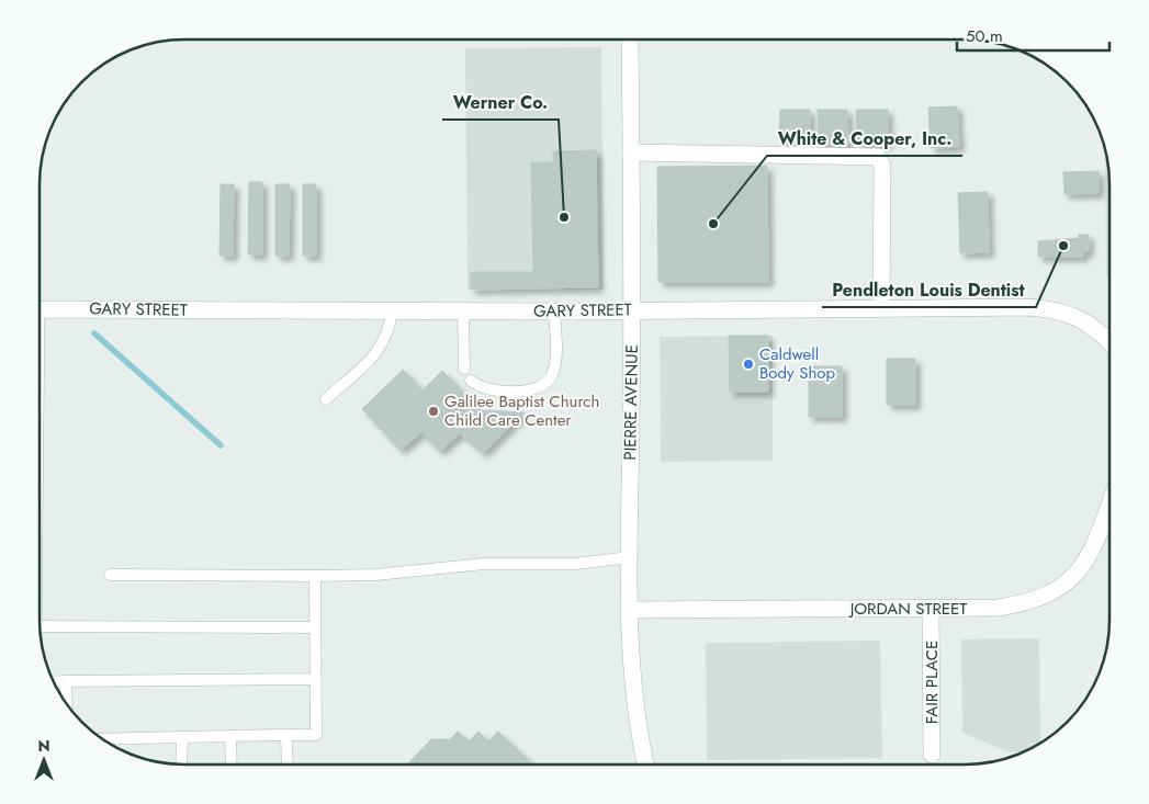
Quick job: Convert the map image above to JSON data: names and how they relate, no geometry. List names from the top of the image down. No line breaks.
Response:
{"streets":{"street":["GARY STREET","PIERRE AVENUE","JORDAN STREET","FAIR PLACE"]},"crossings":[["GARY STREET","PIERRE AVENUE"],["PIERRE AVENUE","JORDAN STREET"],["JORDAN STREET","FAIR PLACE"]],"places":["Werner Co.","White & Cooper, Inc.","Pendleton Louis Dentist","Caldwell Body Shop","Galilee Baptist Church Child Care Center"],"scale_bar":"50 m","north":"top"}
